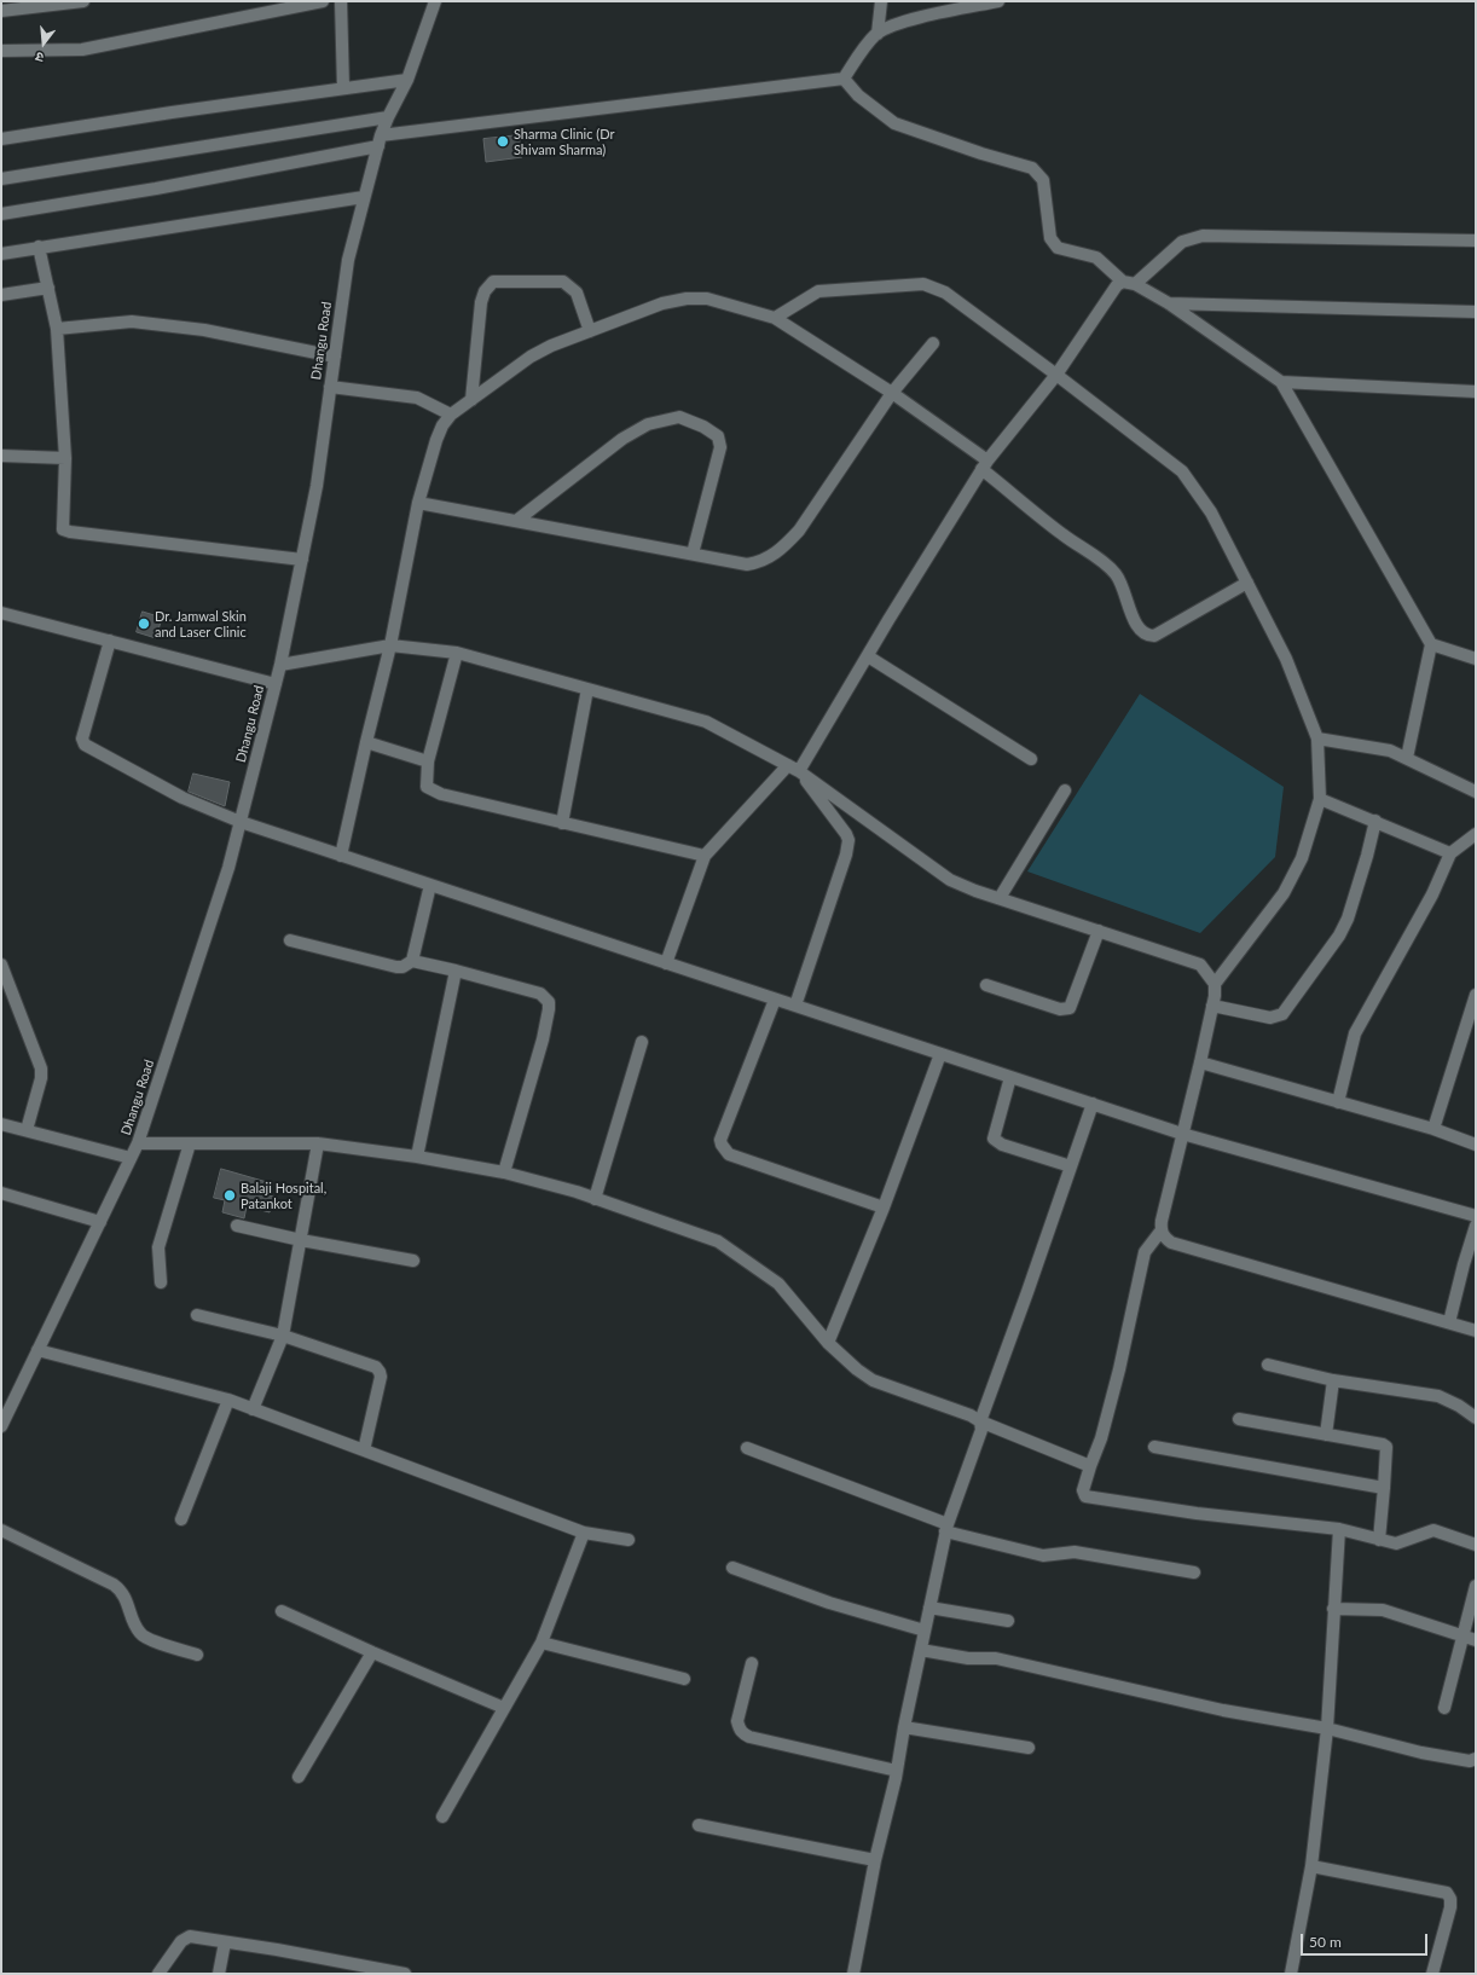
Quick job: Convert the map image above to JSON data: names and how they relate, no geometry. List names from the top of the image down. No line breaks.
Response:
{"streets":{"street":["Dhangu Road"]},"places":["Sharma Clinic (Dr Shivam Sharma)","Dr. Jamwal Skin and Laser Clinic","Balaji Hospital, Patankot"],"scale_bar":"50 m","north":"bottom"}
